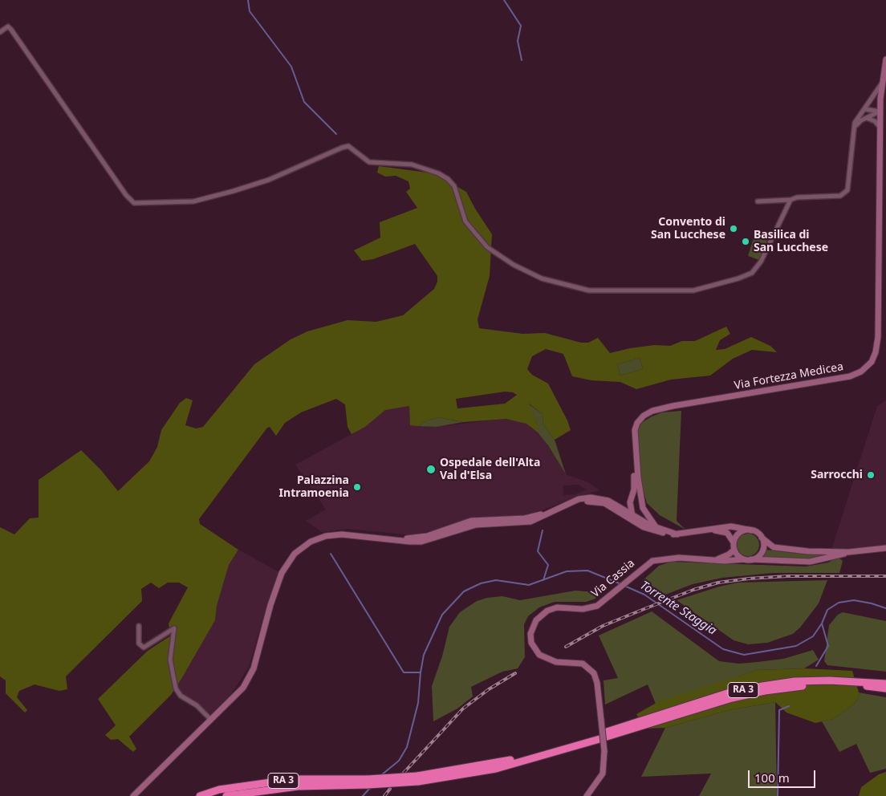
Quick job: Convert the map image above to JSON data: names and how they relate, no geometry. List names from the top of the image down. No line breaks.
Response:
{"streets":{"highway":["RA 3"],"main road":["Via Fortezza Medicea","Via Cassia"]},"water":["Torrente Staggia"],"places":["Convento di San Lucchese","Basilica di San Lucchese","Ospedale dell'Alta Val d'Elsa","Sarrocchi","Palazzina Intramoenia"],"scale_bar":"100 m"}
